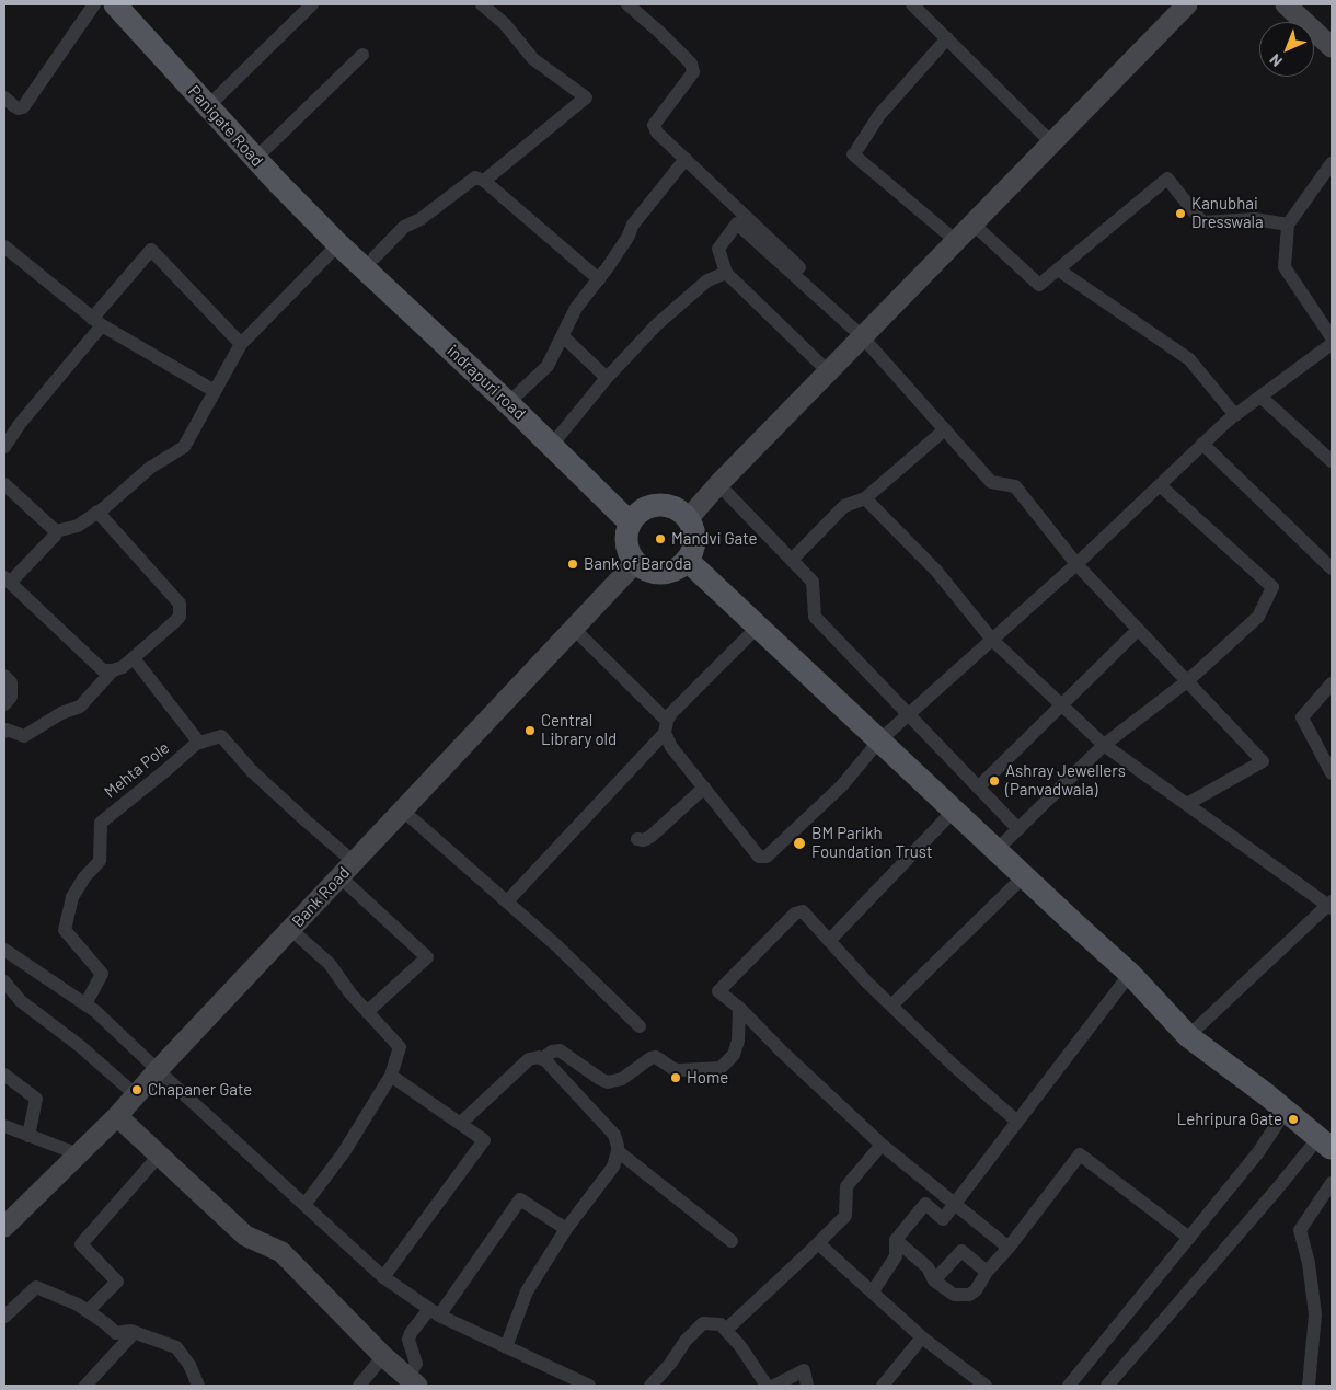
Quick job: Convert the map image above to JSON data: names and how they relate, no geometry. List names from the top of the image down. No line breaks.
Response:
{"streets":{"main road":["Panigate Road","indrapuri road","Bank Road"],"street":["Mehta Pole"]},"crossings":[["Panigate Road","indrapuri road"],["indrapuri road","Bank Road"]],"places":["Kanubhai Dresswala","Mandvi Gate","Bank of Baroda","Central Library old","Ashray Jewellers (Panvadwala)","BM Parikh Foundation Trust","Home","Chapaner Gate","Lehripura Gate"],"north":"bottom left"}
